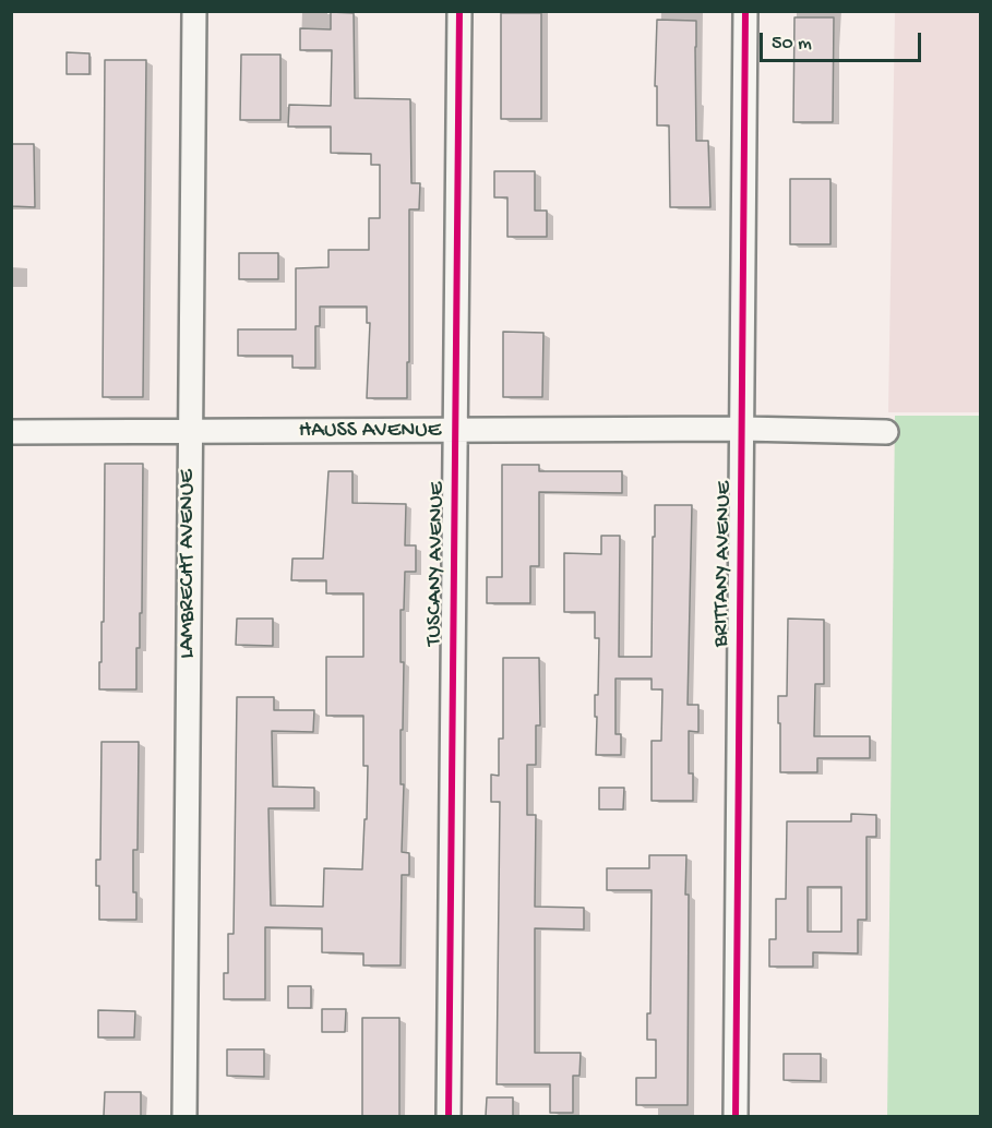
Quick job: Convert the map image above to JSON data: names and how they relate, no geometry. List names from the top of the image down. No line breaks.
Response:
{"streets":{"street":["HAUSS AVENUE","LAMBRECHT AVENUE","TUSCANY AVENUE","BRITTANY AVENUE"]},"crossings":[["HAUSS AVENUE","LAMBRECHT AVENUE"],["HAUSS AVENUE","TUSCANY AVENUE"],["HAUSS AVENUE","BRITTANY AVENUE"]],"scale_bar":"50 m"}
